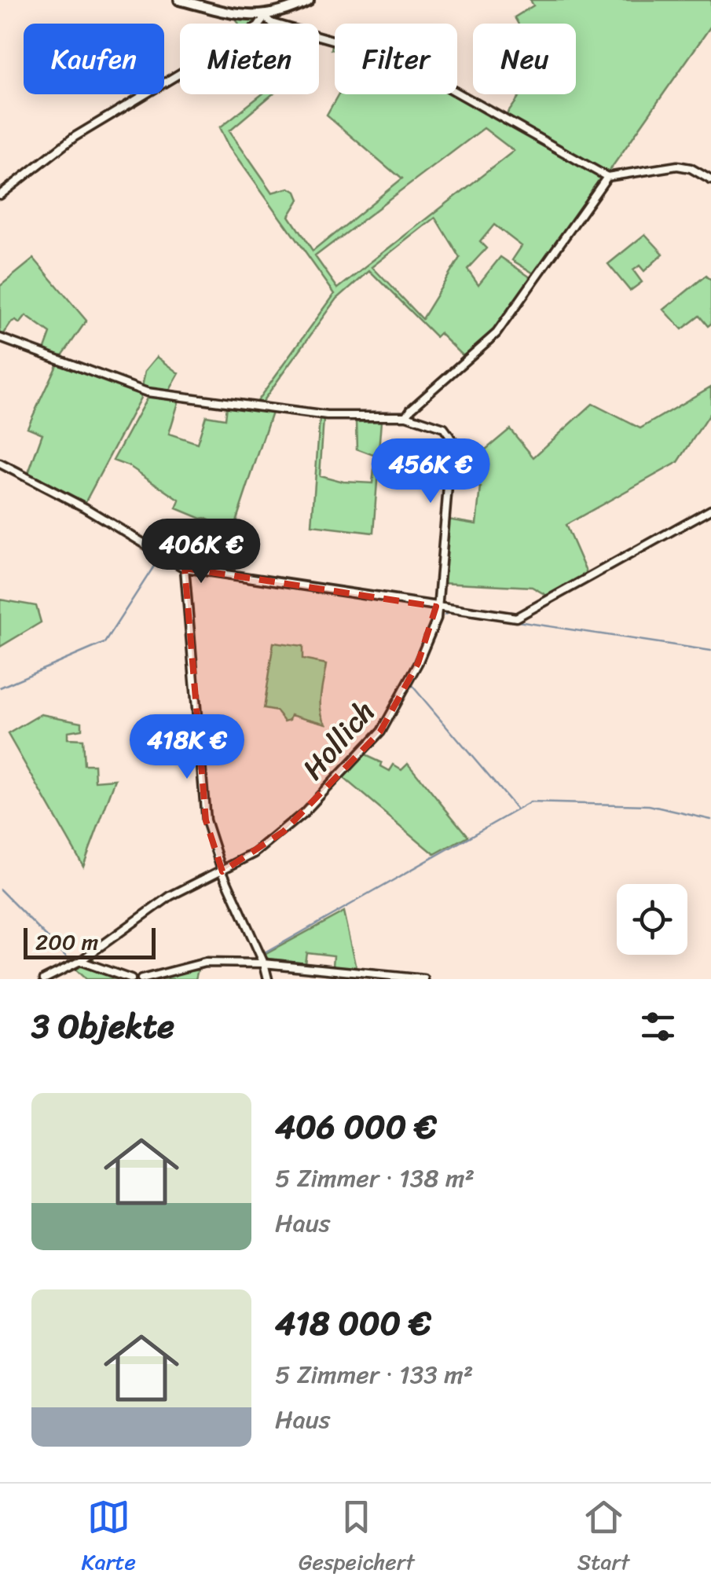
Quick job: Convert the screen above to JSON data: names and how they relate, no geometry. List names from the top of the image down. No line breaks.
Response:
{"streets":{"street":["Hollich"]},"scale_bar":"200 m","page":{"chip":["Kaufen","Mieten","Filter","Neu"],"price":["456K €","406K €","418K €"],"scale":"200 m","heading":"3 Objekte","list":[{"name":"406 000 €","note":"5 Zimmer · 138 m² · Haus"},{"name":"418 000 €","note":"5 Zimmer · 133 m² · Haus"}],"tabs":["Karte","Gespeichert","Start"]}}
